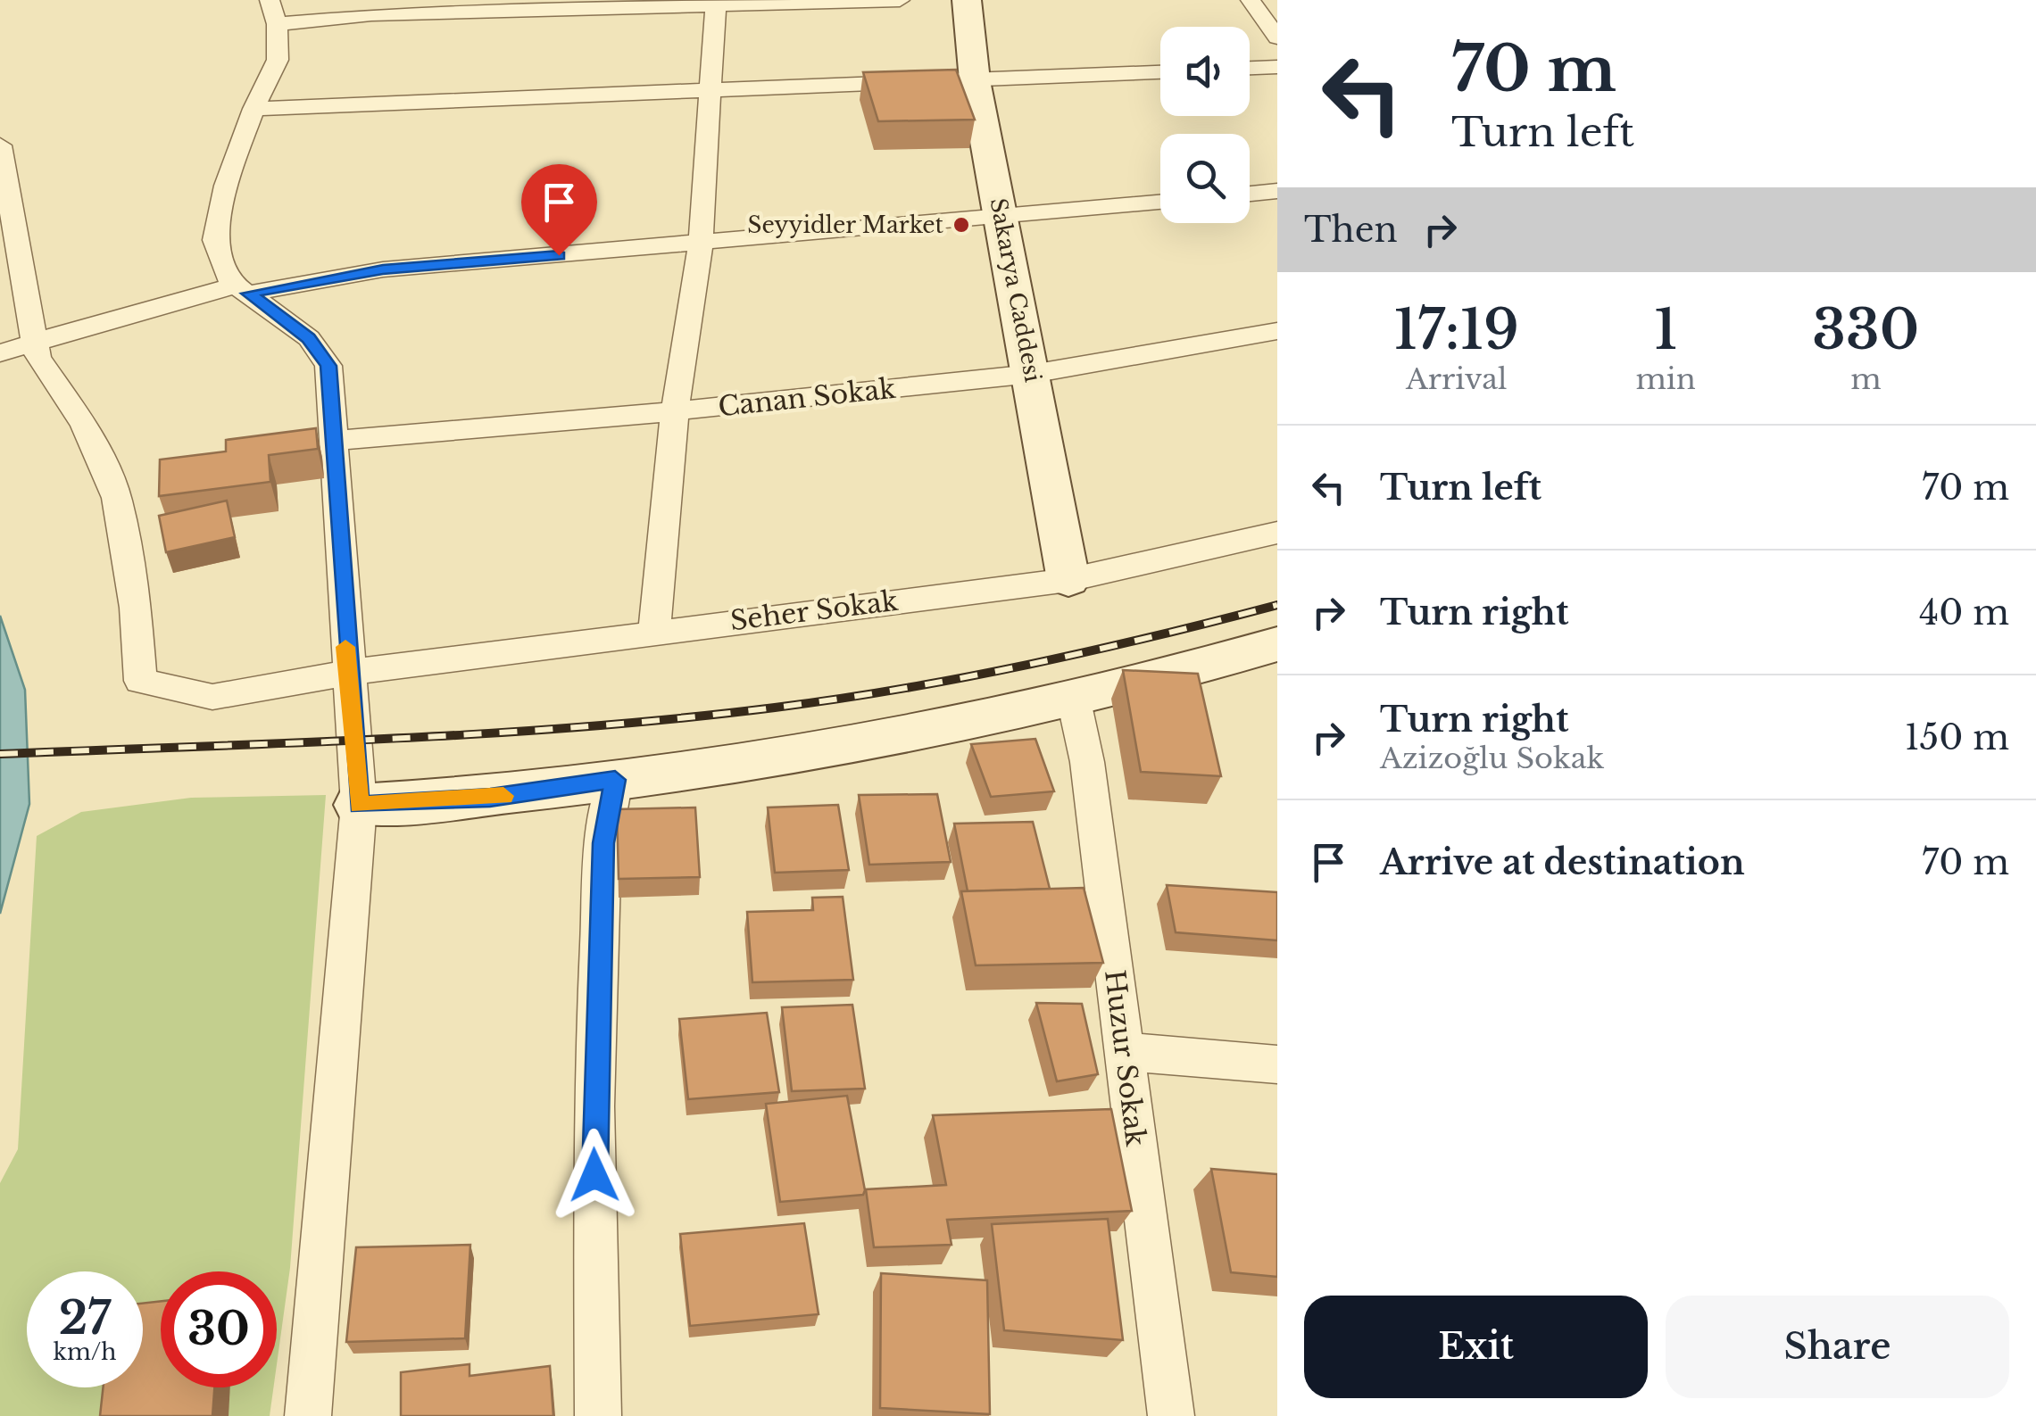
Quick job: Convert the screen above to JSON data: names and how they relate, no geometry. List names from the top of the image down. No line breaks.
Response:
{"streets":{"street":["Sakarya Caddesi","Canan Sokak","Seher Sokak","Huzur Sokak"]},"crossings":[["Sakarya Caddesi","Canan Sokak"],["Sakarya Caddesi","Seher Sokak"]],"places":["Seyyidler Market"],"page":{"turn":["70 m","Turn left"],"then":"Then","eta":["17:19","Arrival","1","min","330","m"],"list":[{"name":"Turn left","value":"70 m"},{"name":"Turn right","value":"40 m"},{"name":"Turn right","note":"Azizoğlu Sokak","value":"150 m"},{"name":"Arrive at destination","value":"70 m"}],"speed":"27 km/h","limit":"30","buttons":["Exit","Share"]}}
